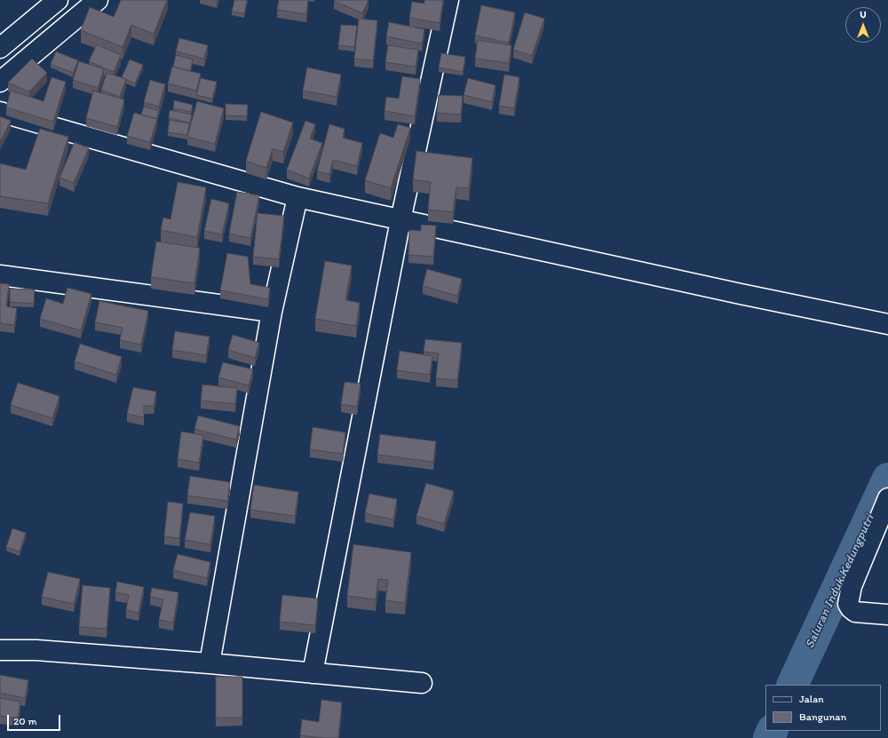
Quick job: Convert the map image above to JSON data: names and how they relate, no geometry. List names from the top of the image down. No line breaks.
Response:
{"water":["Saluran Induk Kedungputri"],"legend":["Jalan","Bangunan"],"scale_bar":"20 m","north":"top"}
